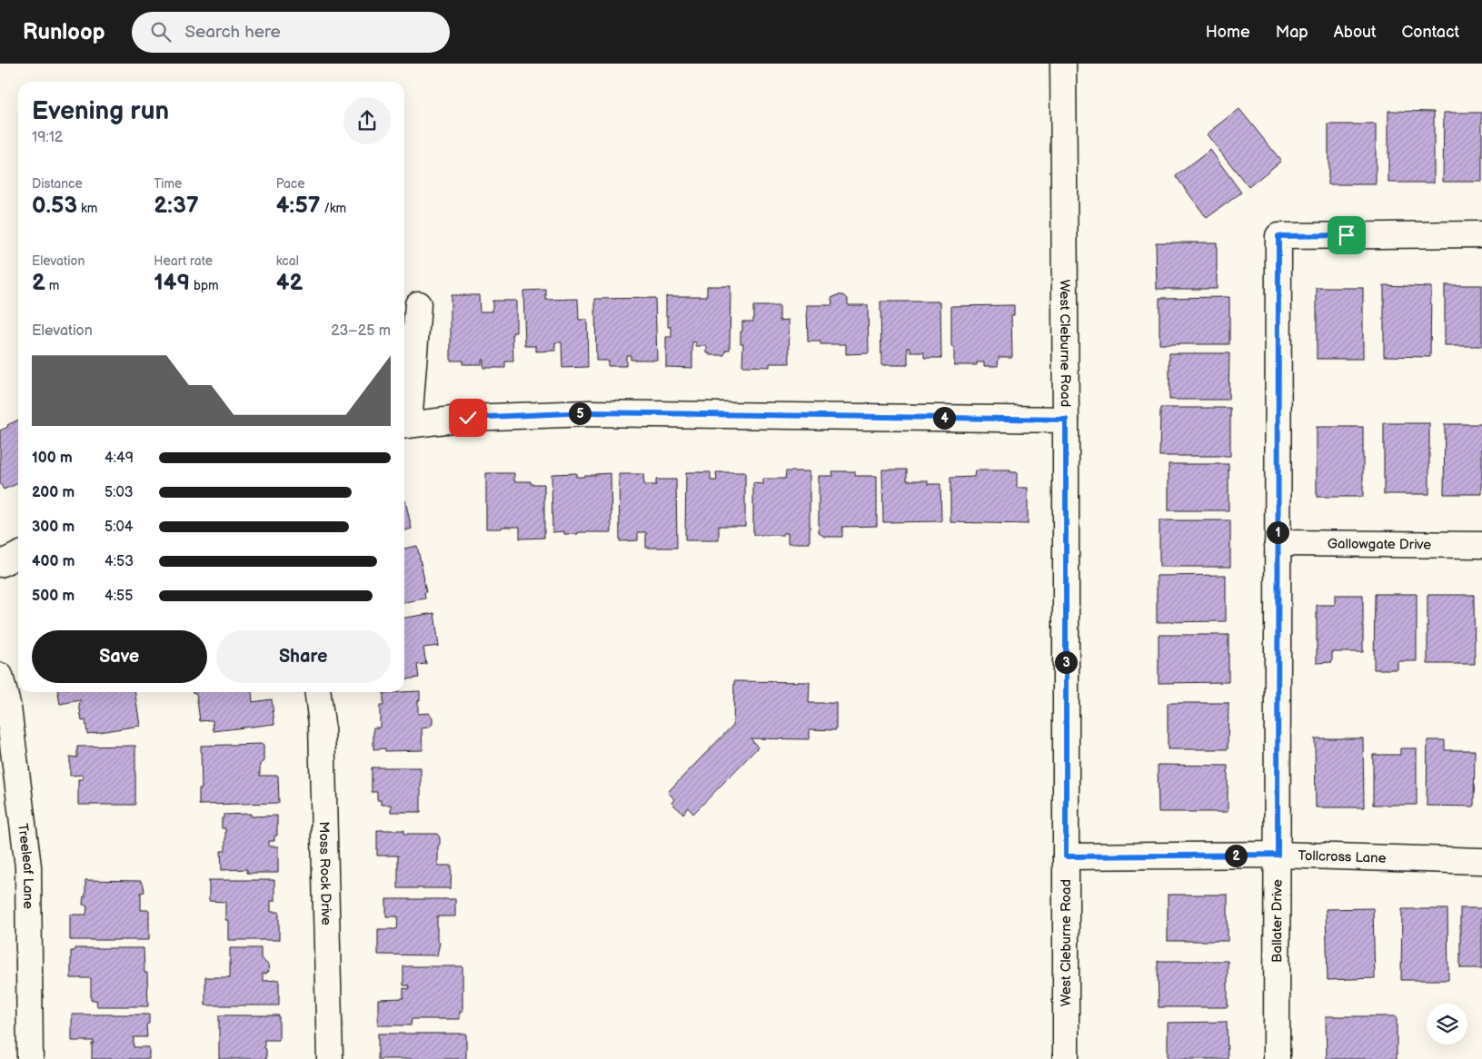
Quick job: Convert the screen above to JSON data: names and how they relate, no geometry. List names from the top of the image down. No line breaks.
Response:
{"streets":{"street":["West Cleburne Road","Gallowgate Drive","Tollcross Lane","Treeleaf Lane","Moss Rock Drive","Ballater Drive"]},"crossings":[["West Cleburne Road","Tollcross Lane"],["Gallowgate Drive","Ballater Drive"],["Tollcross Lane","Ballater Drive"]],"page":{"header":"Runloop","search":"Search here","nav":["Home","Map","About","Contact"],"heading":["Evening run","19:12"],"stats":[["Distance","0.53 km"],["Time","2:37"],["Pace","4:57 /km"],["Elevation","2 m"],["Heart rate","149 bpm"],["kcal","42"]],"chart":["Elevation","23–25 m"],"pins":["5","4","1","3","2"],"list":[{"name":"100 m","note":"4:49"},{"name":"200 m","note":"5:03"},{"name":"300 m","note":"5:04"},{"name":"400 m","note":"4:53"},{"name":"500 m","note":"4:55"}],"buttons":["Save","Share"]}}
